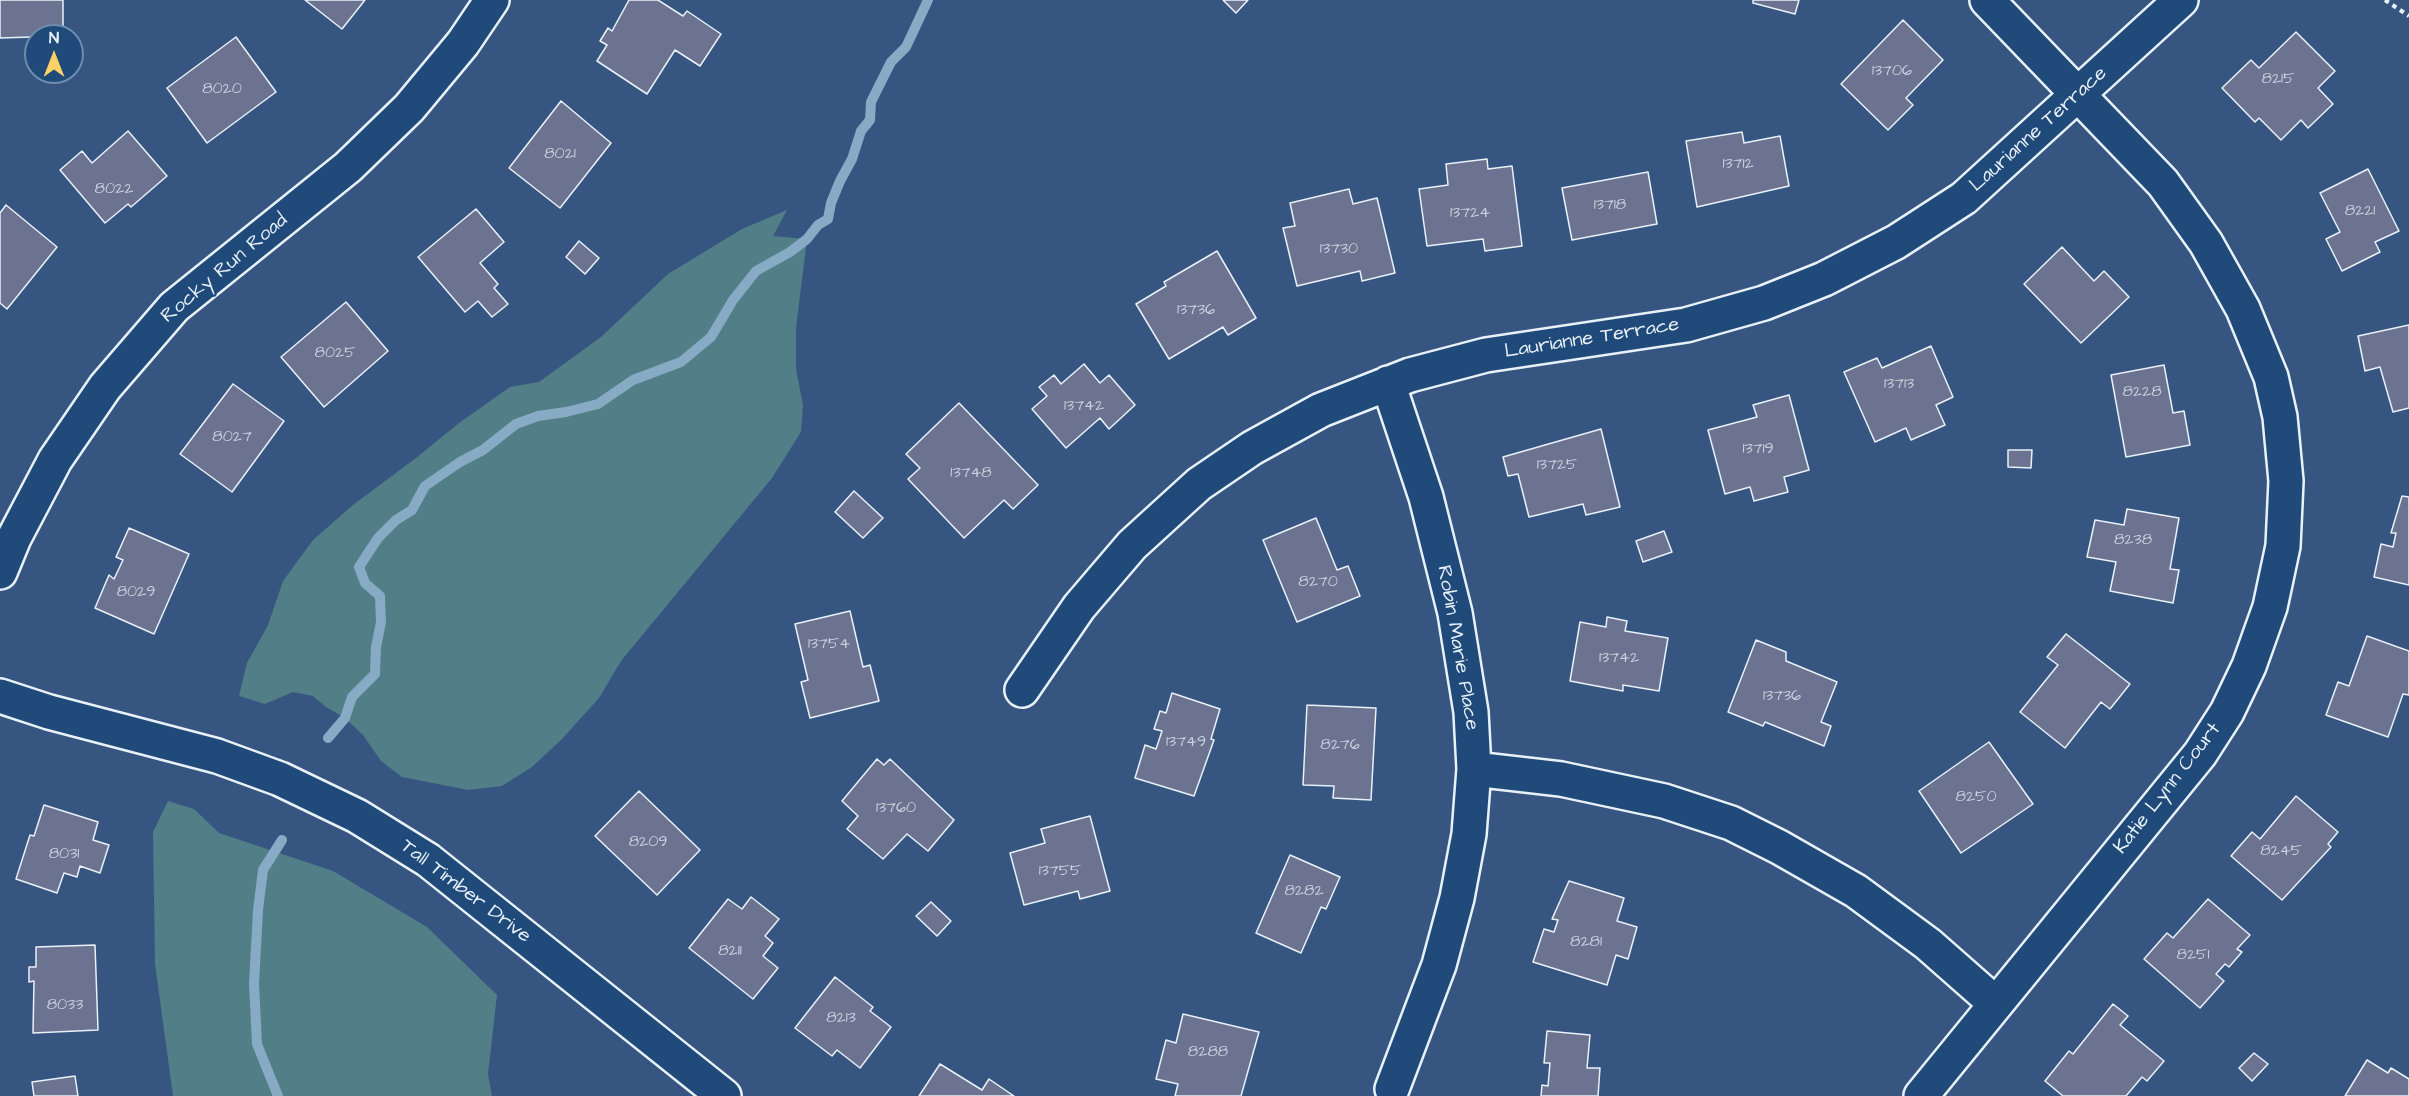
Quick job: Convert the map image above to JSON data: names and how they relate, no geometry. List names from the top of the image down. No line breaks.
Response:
{"streets":{"street":["Laurianne Terrace","Rocky Run Road","Robin Marie Place","Katie Lynn Court","Tall Timber Drive"]},"crossings":[["Laurianne Terrace","Robin Marie Place"],["Laurianne Terrace","Katie Lynn Court"]],"house_numbers":["13706","8215","8020","8021","13712","8022","13718","8221","13724","13730","13736","8025","13713","8228","13742","8027","13719","13725","13748","8238","8270","8029","13754","13742","13736","13749","8276","8250","13760","8209","8245","8031","13755","8282","8281","8211","8251","8033","8213","8288"],"north":"top"}
